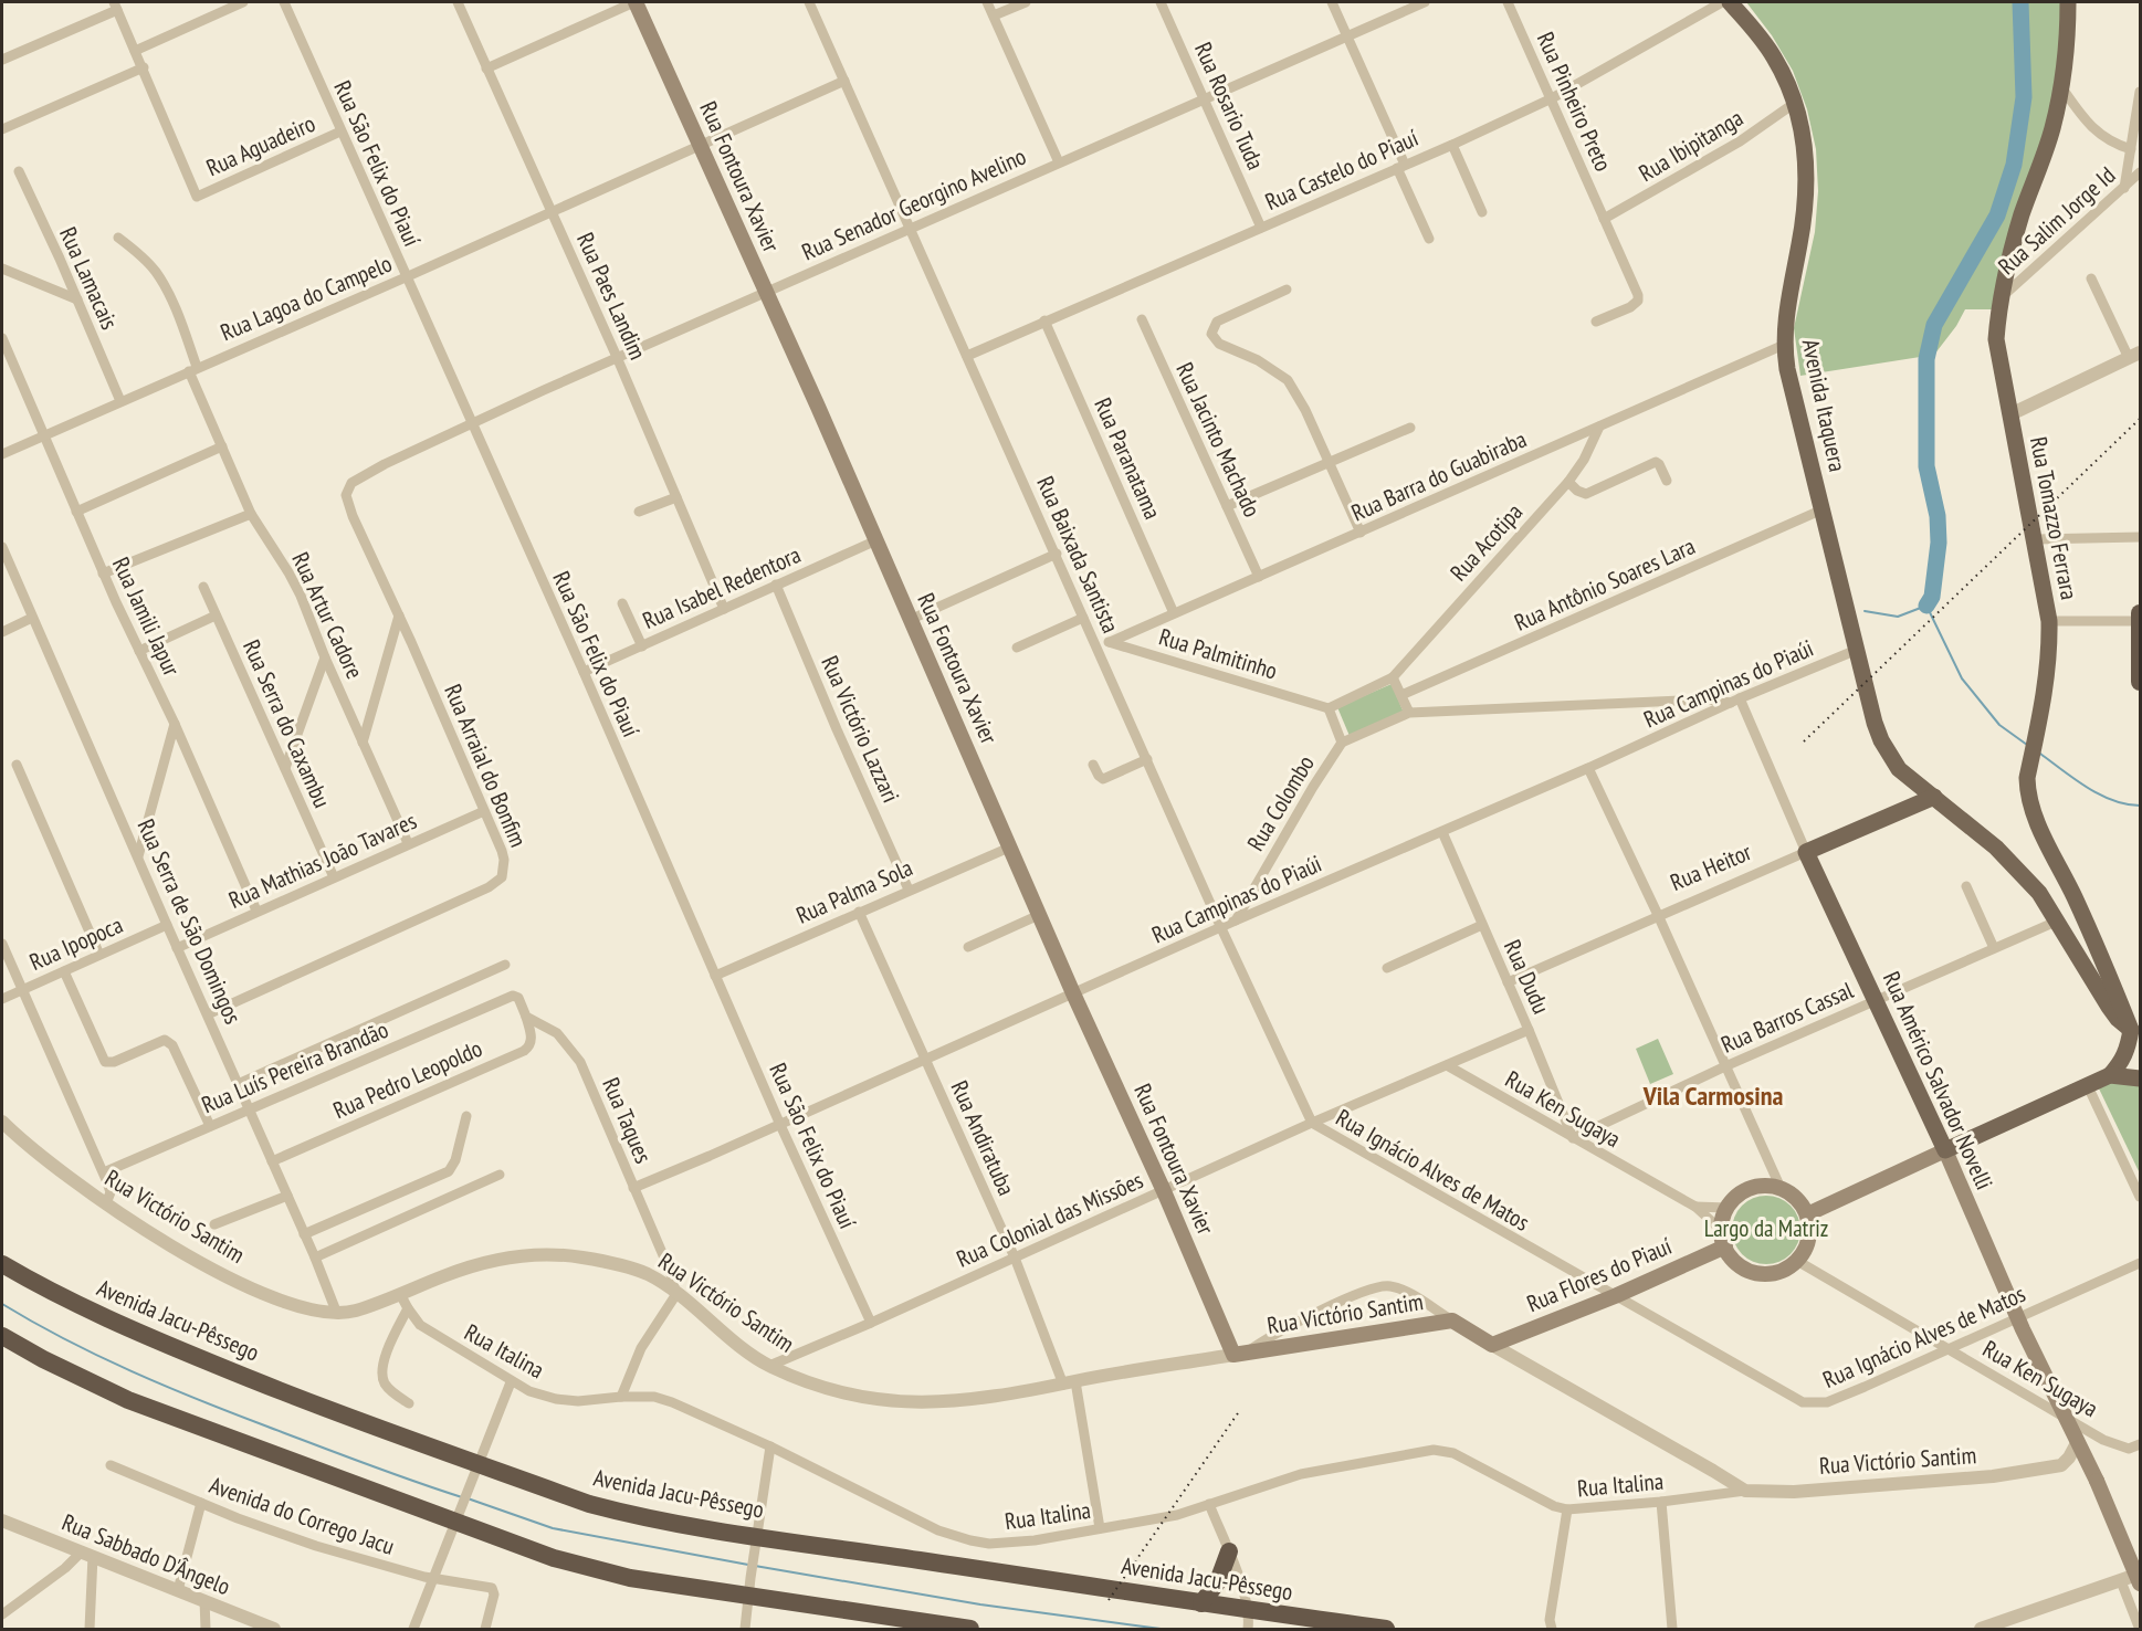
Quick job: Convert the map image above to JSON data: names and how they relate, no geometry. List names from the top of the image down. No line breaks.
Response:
{"streets":{"highway":["Avenida Jacu-Pêssego"],"main road":["Rua Fontoura Xavier","Avenida Itaquera","Rua Tomazzo Ferrara","Rua Heitor","Rua Américo Salvador Novelli","Rua Victório Santim","Rua Flores do Piauí"],"street":["Rua Pinheiro Preto","Rua Rosario Tuda","Rua Aguadeiro","Rua Ibipitanga","Rua São Felix do Piauí","Rua Castelo do Piauí","Rua Senador Georgino Avelino","Rua Salim Jorge Id","Rua Lamacais","Rua Paes Landim","Rua Lagoa do Campelo","Rua Jacinto Machado","Rua Paranatama","Rua Barra do Guabiraba","Rua Acotipa","Rua Baixada Santista","Rua Antônio Soares Lara","Rua Isabel Redentora","Rua Artur Cadore","Rua Jamili Japur","Rua Palmitinho","Rua Campinas do Piaúi","Rua Serra do Caxambu","Rua Victório Lazzari","Rua Arraial do Bonfim","Rua Colombo","Rua Mathias João Tavares","Rua Palma Sola","Rua Serra de São Domingos","Rua Ipopoca","Rua Dudu","Rua Barros Cassal","Rua Luís Pereira Brandão","Rua Pedro Leopoldo","Rua Ken Sugaya","Rua Taques","Rua Andiratuba","Rua Ignácio Alves de Matos","Rua Colonial das Missões","Rua Italina","Avenida do Corrego Jacu","Rua Sabbado D'Ângelo"]},"crossings":[["Rua Pinheiro Preto","Rua Ibipitanga"],["Rua Pinheiro Preto","Rua Castelo do Piauí"],["Rua Rosario Tuda","Rua Castelo do Piauí"],["Rua Rosario Tuda","Rua Senador Georgino Avelino"],["Rua Aguadeiro","Rua São Felix do Piauí"],["Rua Ibipitanga","Avenida Itaquera"],["Rua São Felix do Piauí","Rua Senador Georgino Avelino"],["Rua São Felix do Piauí","Rua Lagoa do Campelo"],["Rua São Felix do Piauí","Rua Isabel Redentora"],["Rua São Felix do Piauí","Rua Campinas do Piaúi"],["Rua São Felix do Piauí","Rua Palma Sola"],["Rua São Felix do Piauí","Rua Colonial das Missões"],["Rua Castelo do Piauí","Rua Paranatama"],["Rua Castelo do Piauí","Rua Baixada Santista"],["Rua Fontoura Xavier","Rua Senador Georgino Avelino"],["Rua Fontoura Xavier","Rua Lagoa do Campelo"],["Rua Fontoura Xavier","Rua Isabel Redentora"],["Rua Fontoura Xavier","Rua Campinas do Piaúi"],["Rua Fontoura Xavier","Rua Palma Sola"],["Rua Fontoura Xavier","Rua Victório Santim"],["Rua Fontoura Xavier","Rua Colonial das Missões"],["Rua Senador Georgino Avelino","Rua Paes Landim"],["Rua Senador Georgino Avelino","Rua Baixada Santista"],["Rua Senador Georgino Avelino","Rua Arraial do Bonfim"],["Rua Salim Jorge Id","Rua Tomazzo Ferrara"],["Rua Lamacais","Rua Lagoa do Campelo"],["Rua Paes Landim","Rua Lagoa do Campelo"],["Rua Paes Landim","Rua Isabel Redentora"],["Rua Lagoa do Campelo","Rua Baixada Santista"],["Rua Lagoa do Campelo","Rua Artur Cadore"],["Rua Lagoa do Campelo","Rua Jamili Japur"],["Avenida Itaquera","Rua Barra do Guabiraba"],["Avenida Itaquera","Rua Tomazzo Ferrara"],["Avenida Itaquera","Rua Antônio Soares Lara"],["Avenida Itaquera","Rua Campinas do Piaúi"],["Avenida Itaquera","Rua Heitor"],["Avenida Itaquera","Rua Barros Cassal"],["Rua Jacinto Machado","Rua Barra do Guabiraba"],["Rua Paranatama","Rua Barra do Guabiraba"],["Rua Barra do Guabiraba","Rua Acotipa"],["Rua Barra do Guabiraba","Rua Palmitinho"],["Rua Baixada Santista","Rua Campinas do Piaúi"],["Rua Baixada Santista","Rua Ignácio Alves de Matos"],["Rua Baixada Santista","Rua Colonial das Missões"],["Rua Isabel Redentora","Rua Victório Lazzari"],["Rua Artur Cadore","Rua Mathias João Tavares"],["Rua Jamili Japur","Rua Mathias João Tavares"],["Rua Campinas do Piaúi","Rua Colombo"],["Rua Campinas do Piaúi","Rua Dudu"],["Rua Campinas do Piaúi","Rua Américo Salvador Novelli"],["Rua Campinas do Piaúi","Rua Taques"],["Rua Campinas do Piaúi","Rua Andiratuba"],["Rua Serra do Caxambu","Rua Mathias João Tavares"],["Rua Victório Lazzari","Rua Palma Sola"],["Rua Arraial do Bonfim","Rua Mathias João Tavares"],["Rua Arraial do Bonfim","Rua Serra de São Domingos"],["Rua Mathias João Tavares","Rua Serra de São Domingos"],["Rua Heitor","Rua Dudu"],["Rua Heitor","Rua Américo Salvador Novelli"],["Rua Palma Sola","Rua Andiratuba"],["Rua Serra de São Domingos","Rua Ipopoca"],["Rua Serra de São Domingos","Rua Luís Pereira Brandão"],["Rua Serra de São Domingos","Rua Pedro Leopoldo"],["Rua Serra de São Domingos","Rua Victório Santim"],["Rua Dudu","Rua Barros Cassal"],["Rua Dudu","Rua Ken Sugaya"],["Rua Dudu","Rua Colonial das Missões"],["Rua Barros Cassal","Rua Américo Salvador Novelli"],["Rua Barros Cassal","Rua Ken Sugaya"],["Rua Luís Pereira Brandão","Rua Taques"],["Rua Pedro Leopoldo","Rua Taques"],["Rua Américo Salvador Novelli","Rua Ken Sugaya"],["Rua Américo Salvador Novelli","Rua Ignácio Alves de Matos"],["Rua Américo Salvador Novelli","Rua Victório Santim"],["Rua Ken Sugaya","Rua Ignácio Alves de Matos"],["Rua Ken Sugaya","Rua Colonial das Missões"],["Rua Ken Sugaya","Rua Flores do Piauí"],["Rua Taques","Rua Victório Santim"],["Rua Andiratuba","Rua Victório Santim"],["Rua Andiratuba","Rua Colonial das Missões"],["Rua Andiratuba","Rua Italina"],["Rua Ignácio Alves de Matos","Rua Colonial das Missões"],["Rua Ignácio Alves de Matos","Rua Flores do Piauí"],["Rua Victório Santim","Rua Colonial das Missões"],["Rua Victório Santim","Rua Flores do Piauí"],["Rua Victório Santim","Rua Italina"]],"districts":["Vila Carmosina"],"parks":["Largo da Matriz"]}
